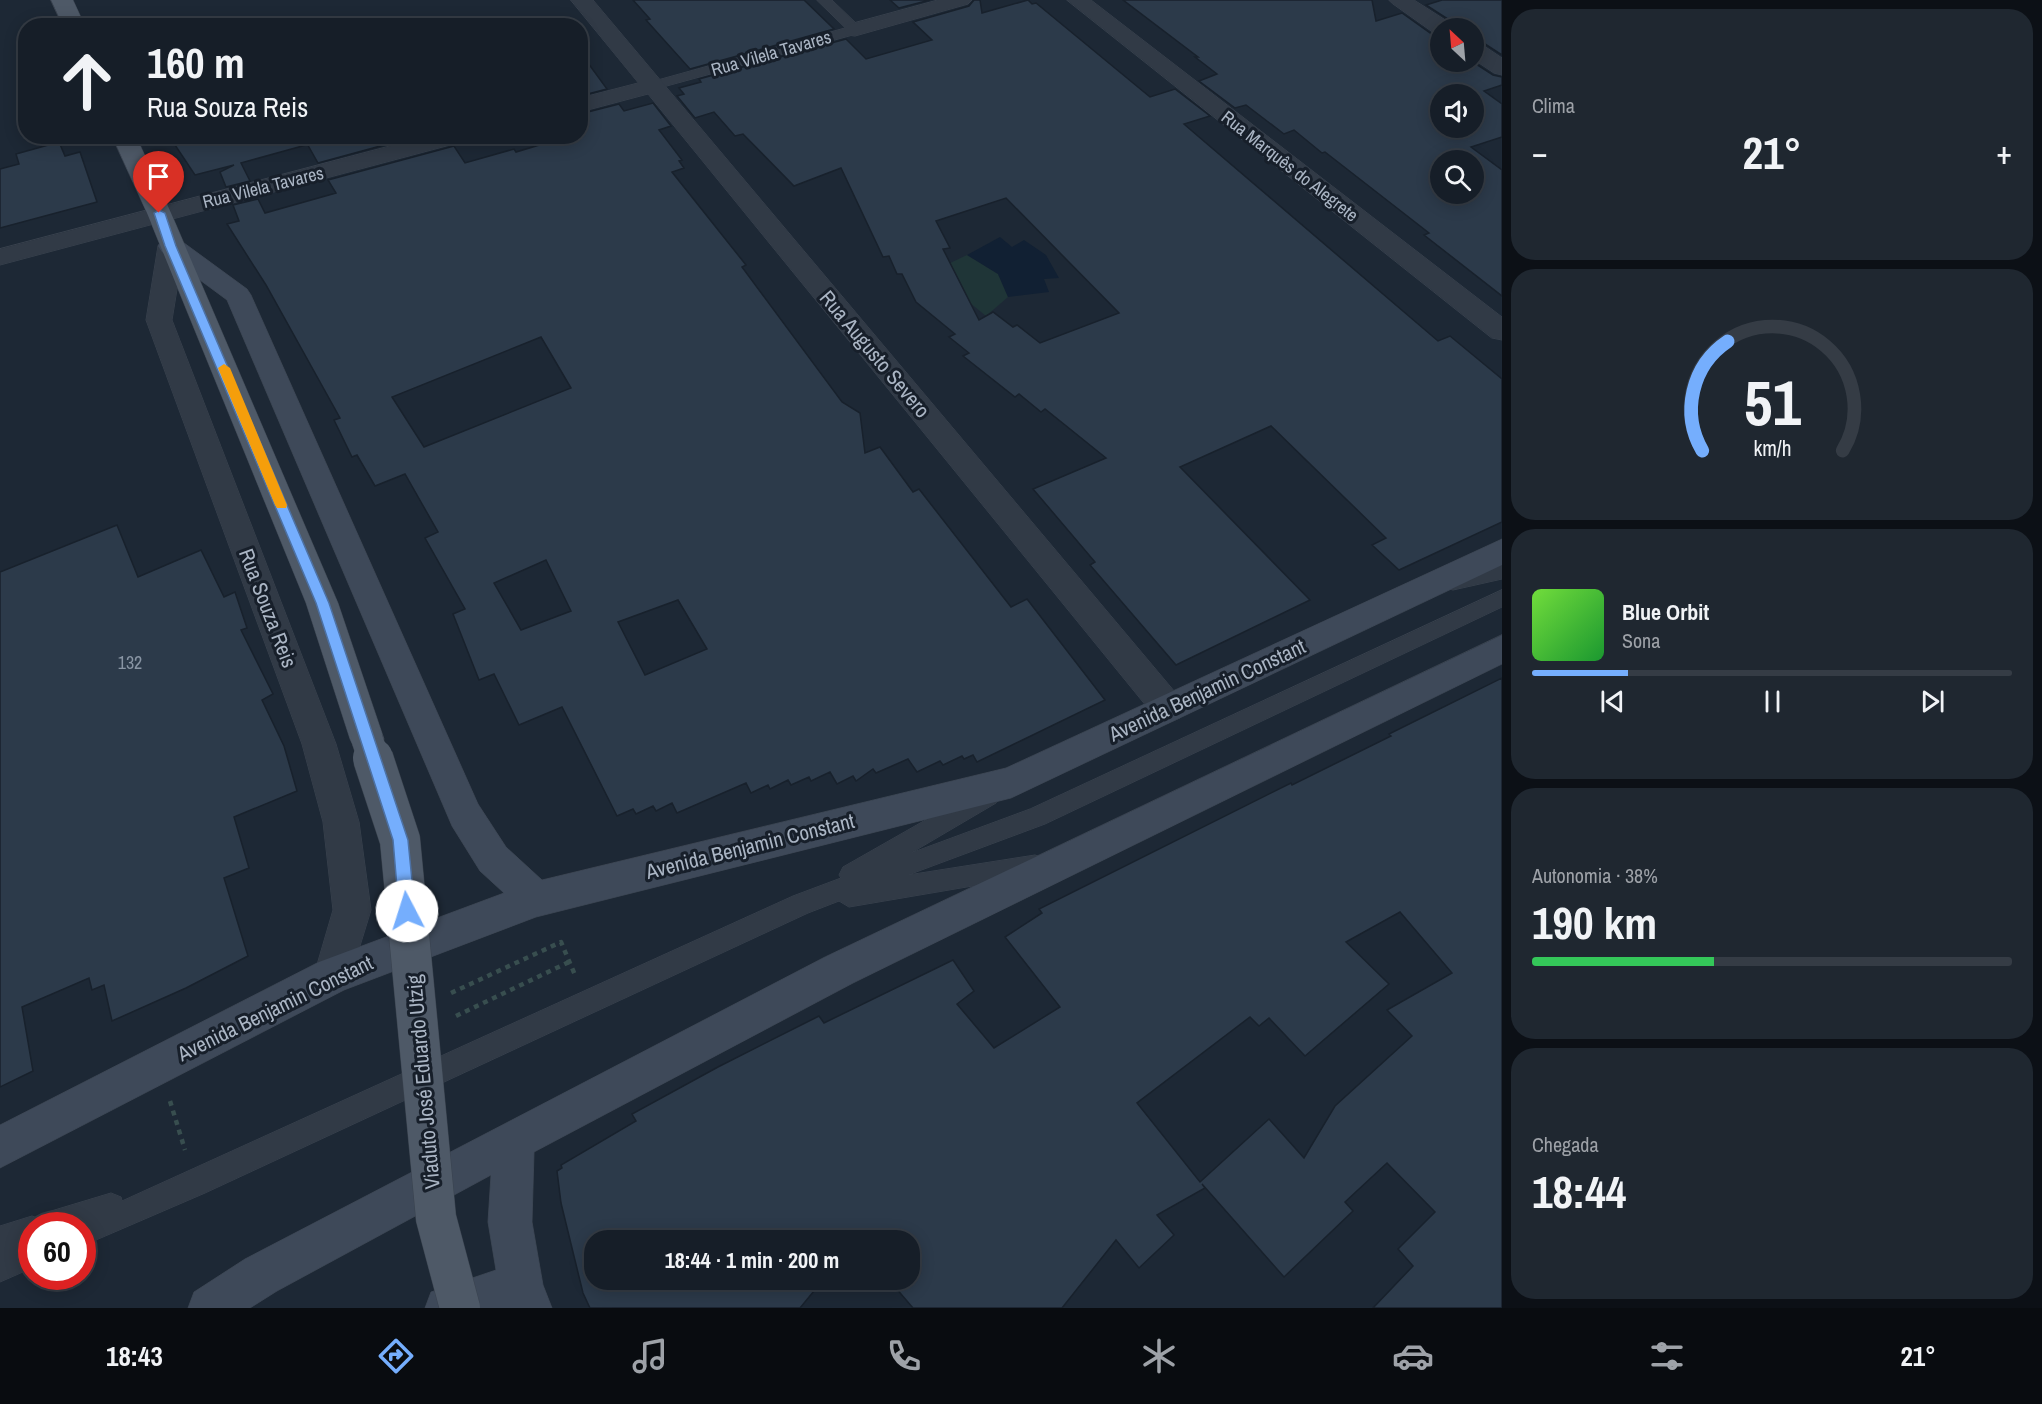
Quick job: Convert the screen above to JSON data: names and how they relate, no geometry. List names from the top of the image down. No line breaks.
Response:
{"streets":{"main road":["Rua Souza Reis","Avenida Benjamin Constant","Viaduto José Eduardo Utzig"],"street":["Rua Vilela Tavares","Rua Marquês do Alegrete","Rua Augusto Severo"]},"crossings":[["Rua Vilela Tavares","Rua Augusto Severo"],["Rua Vilela Tavares","Rua Souza Reis"],["Rua Augusto Severo","Avenida Benjamin Constant"],["Rua Souza Reis","Avenida Benjamin Constant"],["Rua Souza Reis","Viaduto José Eduardo Utzig"]],"house_numbers":["132"],"north":"top left","page":{"tile":["Clima",["Autonomia · 38%","190 km"],["Chegada","18:44"]],"turn":["160 m","Rua Souza Reis"],"heat":["−","21°","+"],"song":["Blue Orbit","Sona"],"limit":"60","trip":"18:44 · 1 min · 200 m","tabs":["18:43","21°"],"gauge":["51","km/h"]}}
